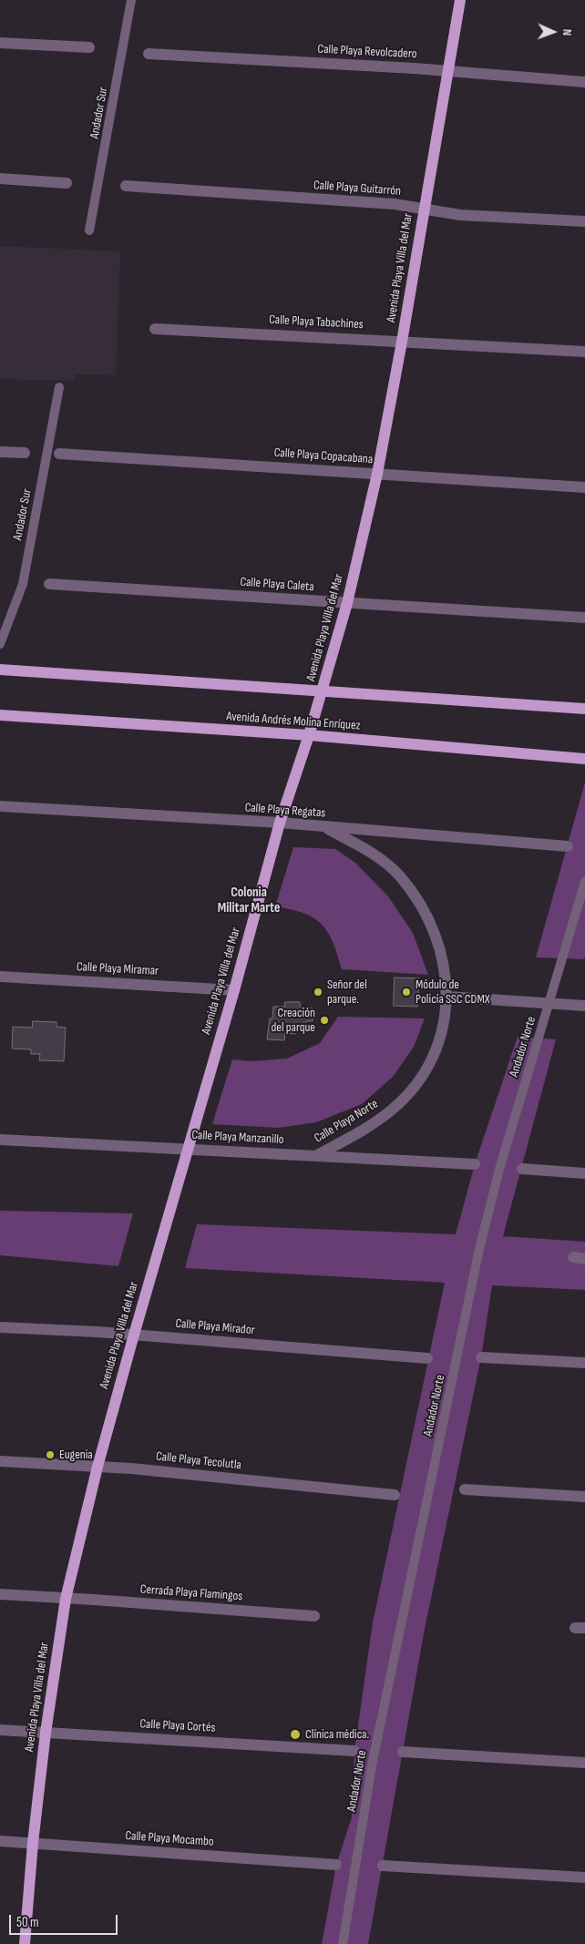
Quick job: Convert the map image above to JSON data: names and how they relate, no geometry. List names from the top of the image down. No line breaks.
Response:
{"streets":{"main road":["Avenida Playa Villa del Mar","Avenida Andrés Molina Enríquez"],"street":["Calle Playa Revolcadero","Andador Sur","Calle Playa Guitarrón","Calle Playa Tabachines","Calle Playa Copacabana","Calle Playa Caleta","Calle Playa Regatas","Calle Playa Miramar","Andador Norte","Calle Playa Norte","Calle Playa Manzanillo","Calle Playa Mirador","Calle Playa Tecolutla","Cerrada Playa Flamingos","Calle Playa Cortés","Calle Playa Mocambo"]},"crossings":[["Calle Playa Revolcadero","Avenida Playa Villa del Mar"],["Calle Playa Guitarrón","Avenida Playa Villa del Mar"],["Avenida Playa Villa del Mar","Calle Playa Tabachines"],["Avenida Playa Villa del Mar","Calle Playa Copacabana"],["Avenida Playa Villa del Mar","Calle Playa Caleta"],["Avenida Playa Villa del Mar","Avenida Andrés Molina Enríquez"],["Avenida Playa Villa del Mar","Calle Playa Regatas"],["Avenida Playa Villa del Mar","Calle Playa Miramar"],["Avenida Playa Villa del Mar","Calle Playa Manzanillo"],["Avenida Playa Villa del Mar","Calle Playa Mirador"],["Avenida Playa Villa del Mar","Calle Playa Tecolutla"],["Avenida Playa Villa del Mar","Cerrada Playa Flamingos"],["Avenida Playa Villa del Mar","Calle Playa Cortés"],["Avenida Playa Villa del Mar","Calle Playa Mocambo"],["Calle Playa Regatas","Calle Playa Norte"],["Calle Playa Norte","Calle Playa Manzanillo"]],"districts":["Colonia Militar Marte"],"places":["Señor del parque.","Módulo de Policía SSC CDMX","Creación del parque","Eugenia","Clínica médica."],"scale_bar":"50 m","north":"right"}
